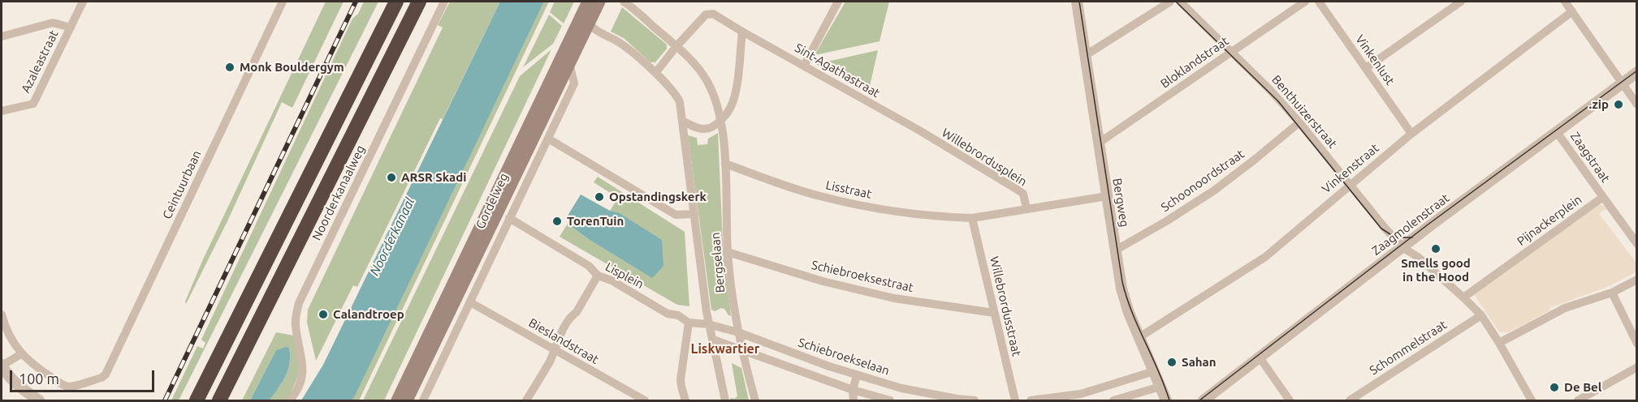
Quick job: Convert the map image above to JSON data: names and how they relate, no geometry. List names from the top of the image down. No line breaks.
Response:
{"streets":{"main road":["Gordelweg"],"street":["Vinkenlust","Azaleastraat","Bloklandstraat","Sint-Agathastraat","Benthuizerstraat","Willebrordusplein","Zaagstraat","Vinkenstraat","Schoonoordstraat","Ceintuurbaan","Lisstraat","Noorderkanaalweg","Bergweg","Pijnackerplein","Zaagmolenstraat","Bergselaan","Lisplein","Schiebroeksestraat","Willebrordusstraat","Bieslandstraat","Schommelstraat","Schiebroekselaan"]},"crossings":[["Vinkenlust","Vinkenstraat"],["Bloklandstraat","Benthuizerstraat"],["Bloklandstraat","Bergweg"],["Sint-Agathastraat","Willebrordusplein"],["Benthuizerstraat","Vinkenstraat"],["Benthuizerstraat","Schoonoordstraat"],["Benthuizerstraat","Pijnackerplein"],["Benthuizerstraat","Zaagmolenstraat"],["Benthuizerstraat","Schommelstraat"],["Zaagstraat","Pijnackerplein"],["Zaagstraat","Zaagmolenstraat"],["Vinkenstraat","Bergweg"],["Schoonoordstraat","Bergweg"],["Lisstraat","Bergselaan"],["Lisstraat","Willebrordusstraat"],["Gordelweg","Bergselaan"],["Gordelweg","Lisplein"],["Gordelweg","Bieslandstraat"],["Bergselaan","Lisplein"],["Bergselaan","Schiebroeksestraat"],["Bergselaan","Schiebroekselaan"],["Lisplein","Schiebroekselaan"],["Schiebroeksestraat","Willebrordusstraat"]],"districts":["Liskwartier"],"water":["Noorderkanaal"],"places":["Monk Bouldergym",".zip","ARSR Skadi","Opstandingskerk","TorenTuin","Smells good in the Hood","Calandtroep","Sahan","De Bel"],"scale_bar":"100 m"}
